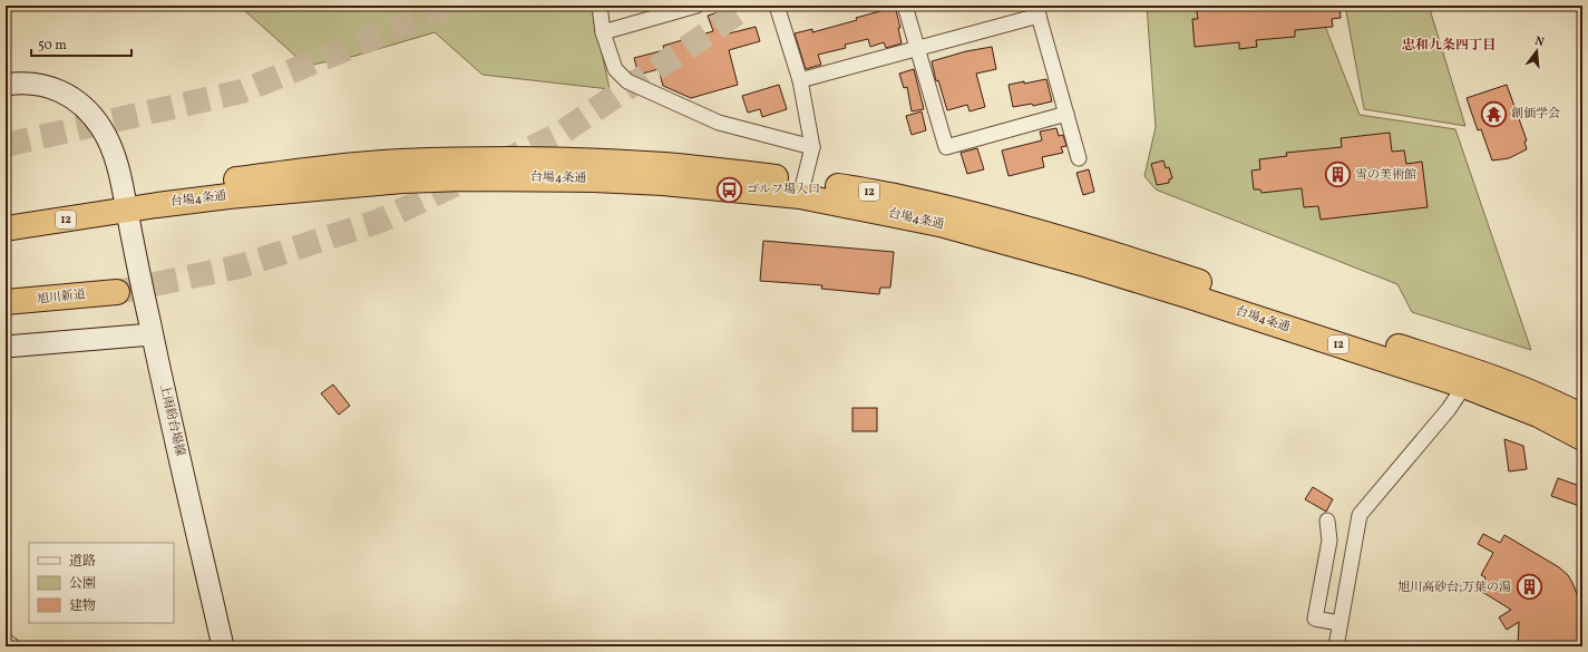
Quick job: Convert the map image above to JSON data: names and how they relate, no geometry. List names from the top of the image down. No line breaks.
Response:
{"streets":{"highway":["台場4条通","12","旭川新道"],"main road":["上雨紛台場線"]},"crossings":[["台場4条通","上雨紛台場線"]],"districts":["忠和九条四丁目"],"places":{"temple":["創価学会"],"building":["雪の美術館","旭川高砂台;万葉の湯"],"bus stop":["ゴルフ場入口"]},"legend":["道路","公園","建物"],"scale_bar":"50 m","north":"top"}
